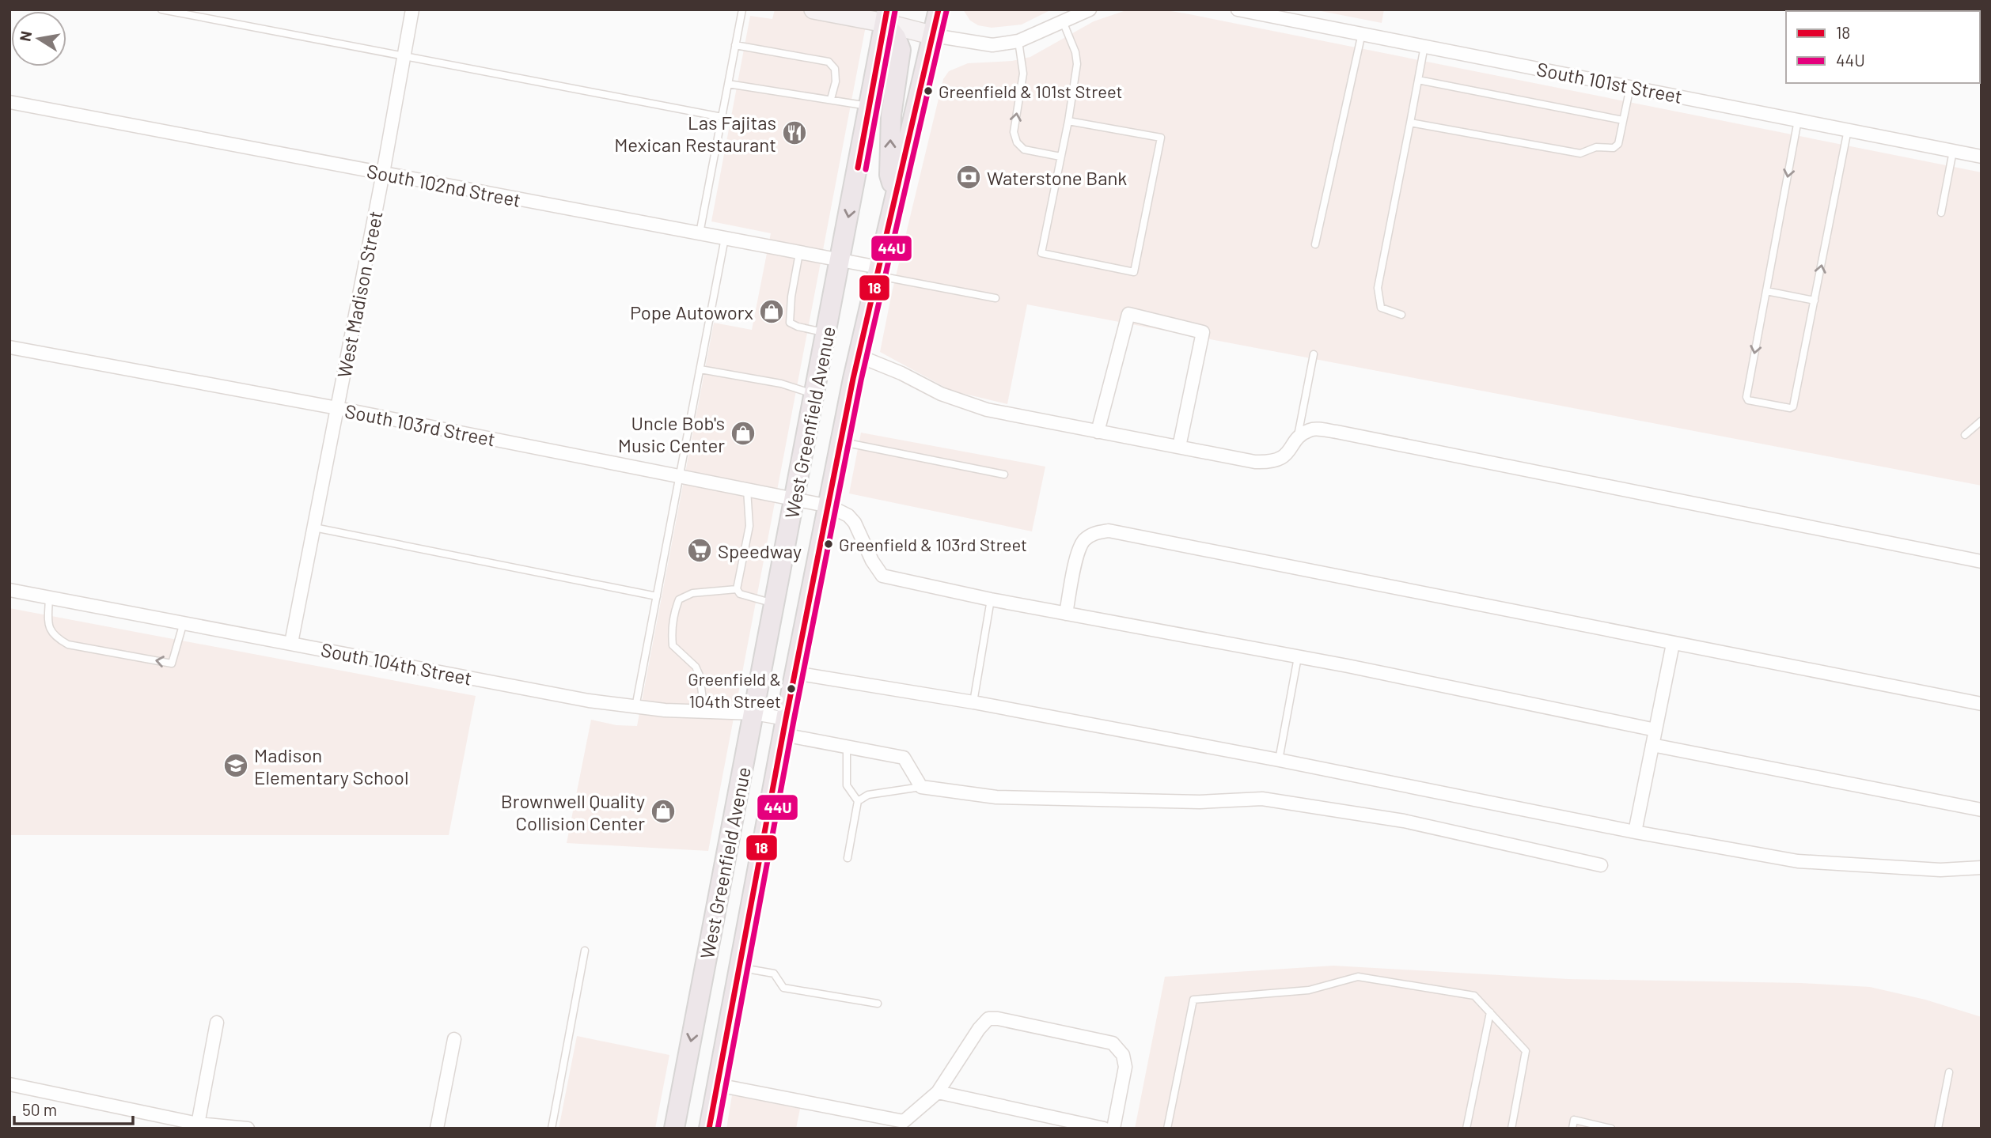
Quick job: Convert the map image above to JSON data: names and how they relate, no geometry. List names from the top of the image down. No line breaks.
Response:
{"streets":{"main road":["West Greenfield Avenue"],"street":["South 101st Street","South 102nd Street","West Madison Street","South 103rd Street","South 104th Street"]},"crossings":[["South 102nd Street","West Madison Street"],["South 102nd Street","West Greenfield Avenue"],["West Madison Street","South 103rd Street"],["West Madison Street","South 104th Street"],["West Greenfield Avenue","South 103rd Street"],["West Greenfield Avenue","South 104th Street"]],"places":{"other":["Greenfield & 101st Street","Greenfield & 103rd Street","Greenfield & 104th Street"],"restaurant":["Las Fajitas Mexican Restaurant"],"bank":["Waterstone Bank"],"shop":["Pope Autoworx","Uncle Bob's Music Center","Brownwell Quality Collision Center"],"supermarket":["Speedway"],"school or university":["Madison Elementary School"]},"lines":["transit line 18","transit line 44U"],"legend":["18","44U"],"scale_bar":"50 m","north":"left"}
